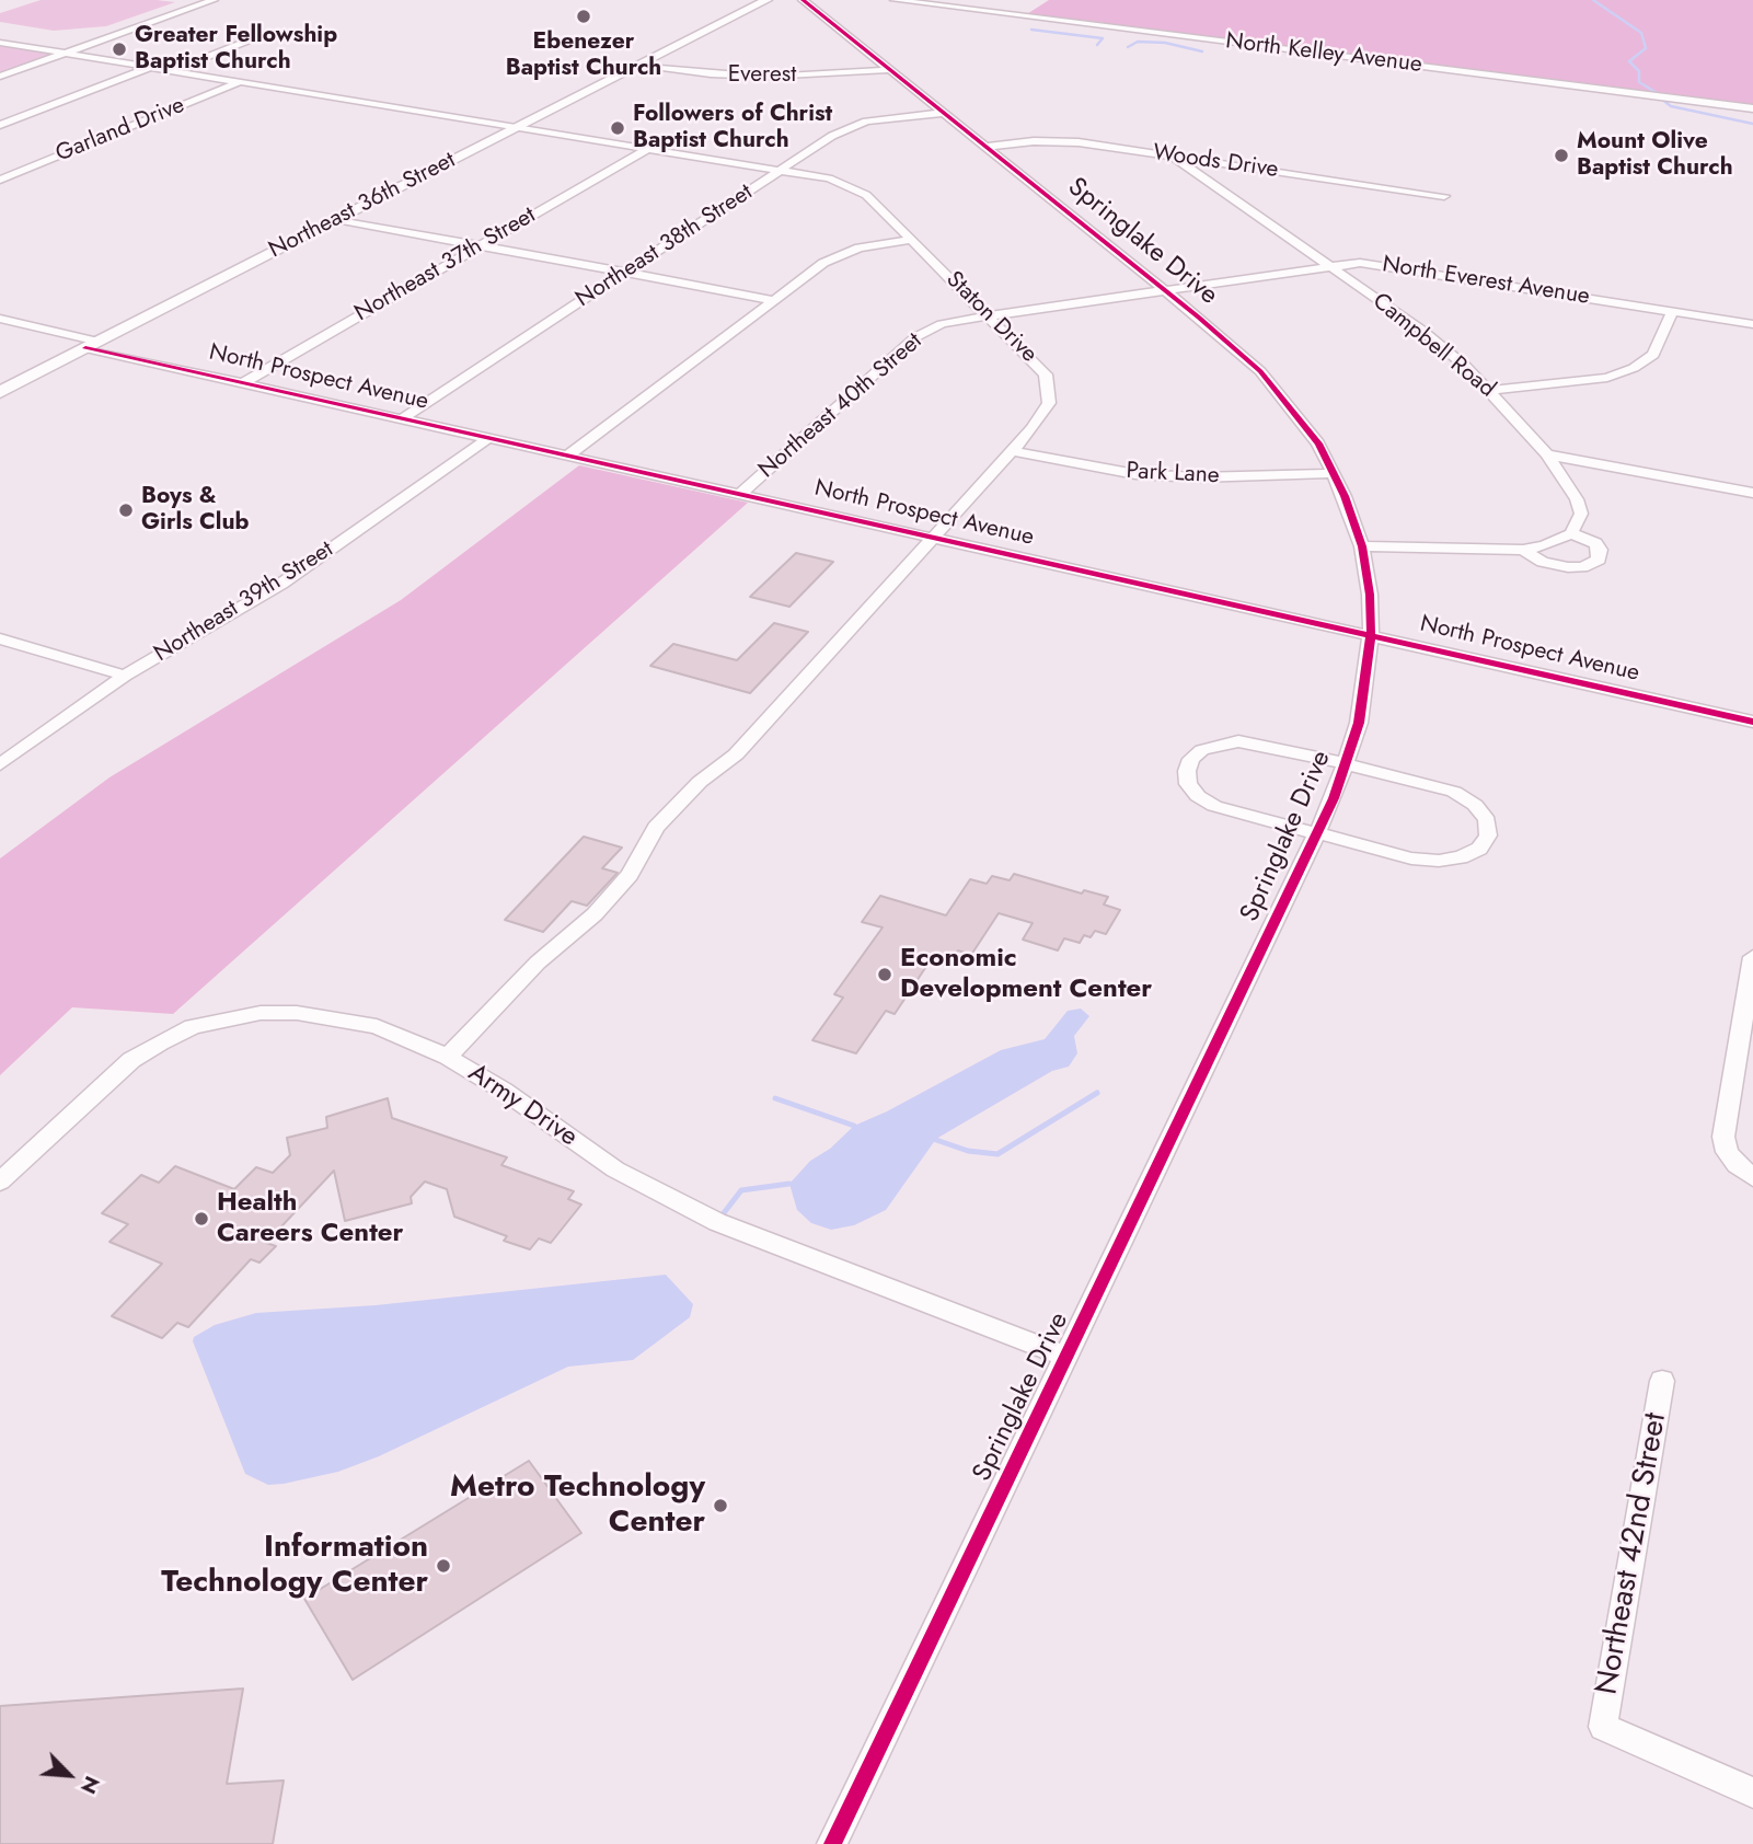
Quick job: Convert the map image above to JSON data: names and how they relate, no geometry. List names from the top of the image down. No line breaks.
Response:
{"streets":{"main road":["Northeast 36th Street"],"street":["North Kelley Avenue","Everest","Garland Drive","Woods Drive","Springlake Drive","Northeast 38th Street","Northeast 37th Street","North Everest Avenue","Staton Drive","Campbell Road","North Prospect Avenue","Northeast 40th Street","Park Lane","Northeast 39th Street","Army Drive","Northeast 42nd Street"]},"crossings":[["Everest","Northeast 36th Street"],["Everest","Springlake Drive"],["Garland Drive","Staton Drive"],["Woods Drive","Springlake Drive"],["Woods Drive","Campbell Road"],["Northeast 36th Street","Staton Drive"],["Northeast 36th Street","North Prospect Avenue"],["Springlake Drive","Northeast 38th Street"],["Springlake Drive","North Everest Avenue"],["Springlake Drive","North Prospect Avenue"],["Springlake Drive","Park Lane"],["Springlake Drive","Army Drive"],["Northeast 38th Street","Staton Drive"],["Northeast 38th Street","North Prospect Avenue"],["Northeast 37th Street","Staton Drive"],["Northeast 37th Street","North Prospect Avenue"],["North Everest Avenue","Staton Drive"],["North Everest Avenue","Campbell Road"],["North Everest Avenue","Northeast 40th Street"],["Staton Drive","North Prospect Avenue"],["Staton Drive","Northeast 40th Street"],["Staton Drive","Park Lane"],["Staton Drive","Army Drive"],["North Prospect Avenue","Northeast 40th Street"],["North Prospect Avenue","Northeast 39th Street"]],"places":["Ebenezer Baptist Church","Greater Fellowship Baptist Church","Followers of Christ Baptist Church","Mount Olive Baptist Church","Boys & Girls Club","Economic Development Center","Health Careers Center","Metro Technology Center","Information Technology Center"],"north":"bottom right"}
